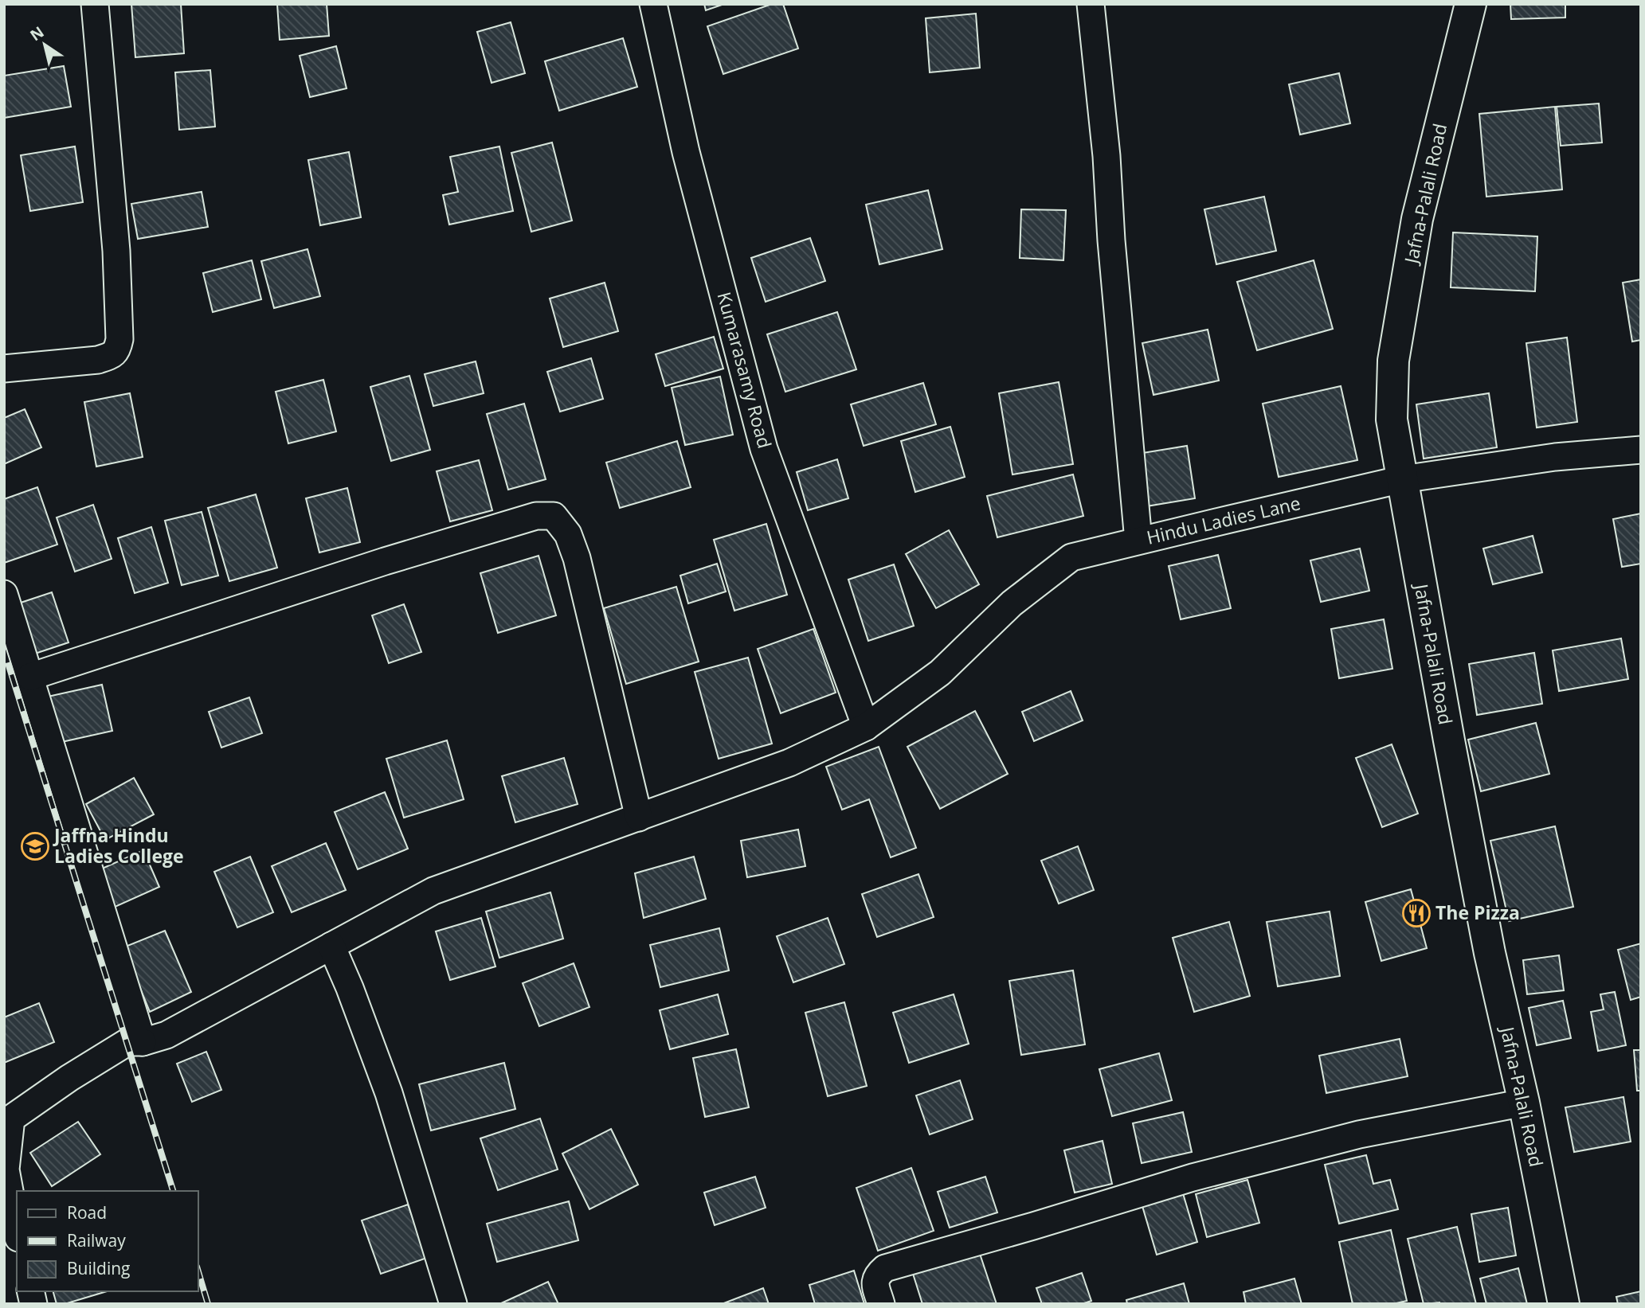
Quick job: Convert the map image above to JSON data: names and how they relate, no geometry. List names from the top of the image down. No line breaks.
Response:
{"streets":{"main road":["Jafna-Palali Road"],"street":["Kumarasamy Road","Hindu Ladies Lane"]},"crossings":[["Jafna-Palali Road","Hindu Ladies Lane"],["Kumarasamy Road","Hindu Ladies Lane"]],"places":{"school or university":["Jaffna Hindu Ladies College"],"restaurant":["The Pizza"]},"legend":["Road","Railway","Building"],"north":"top left"}
